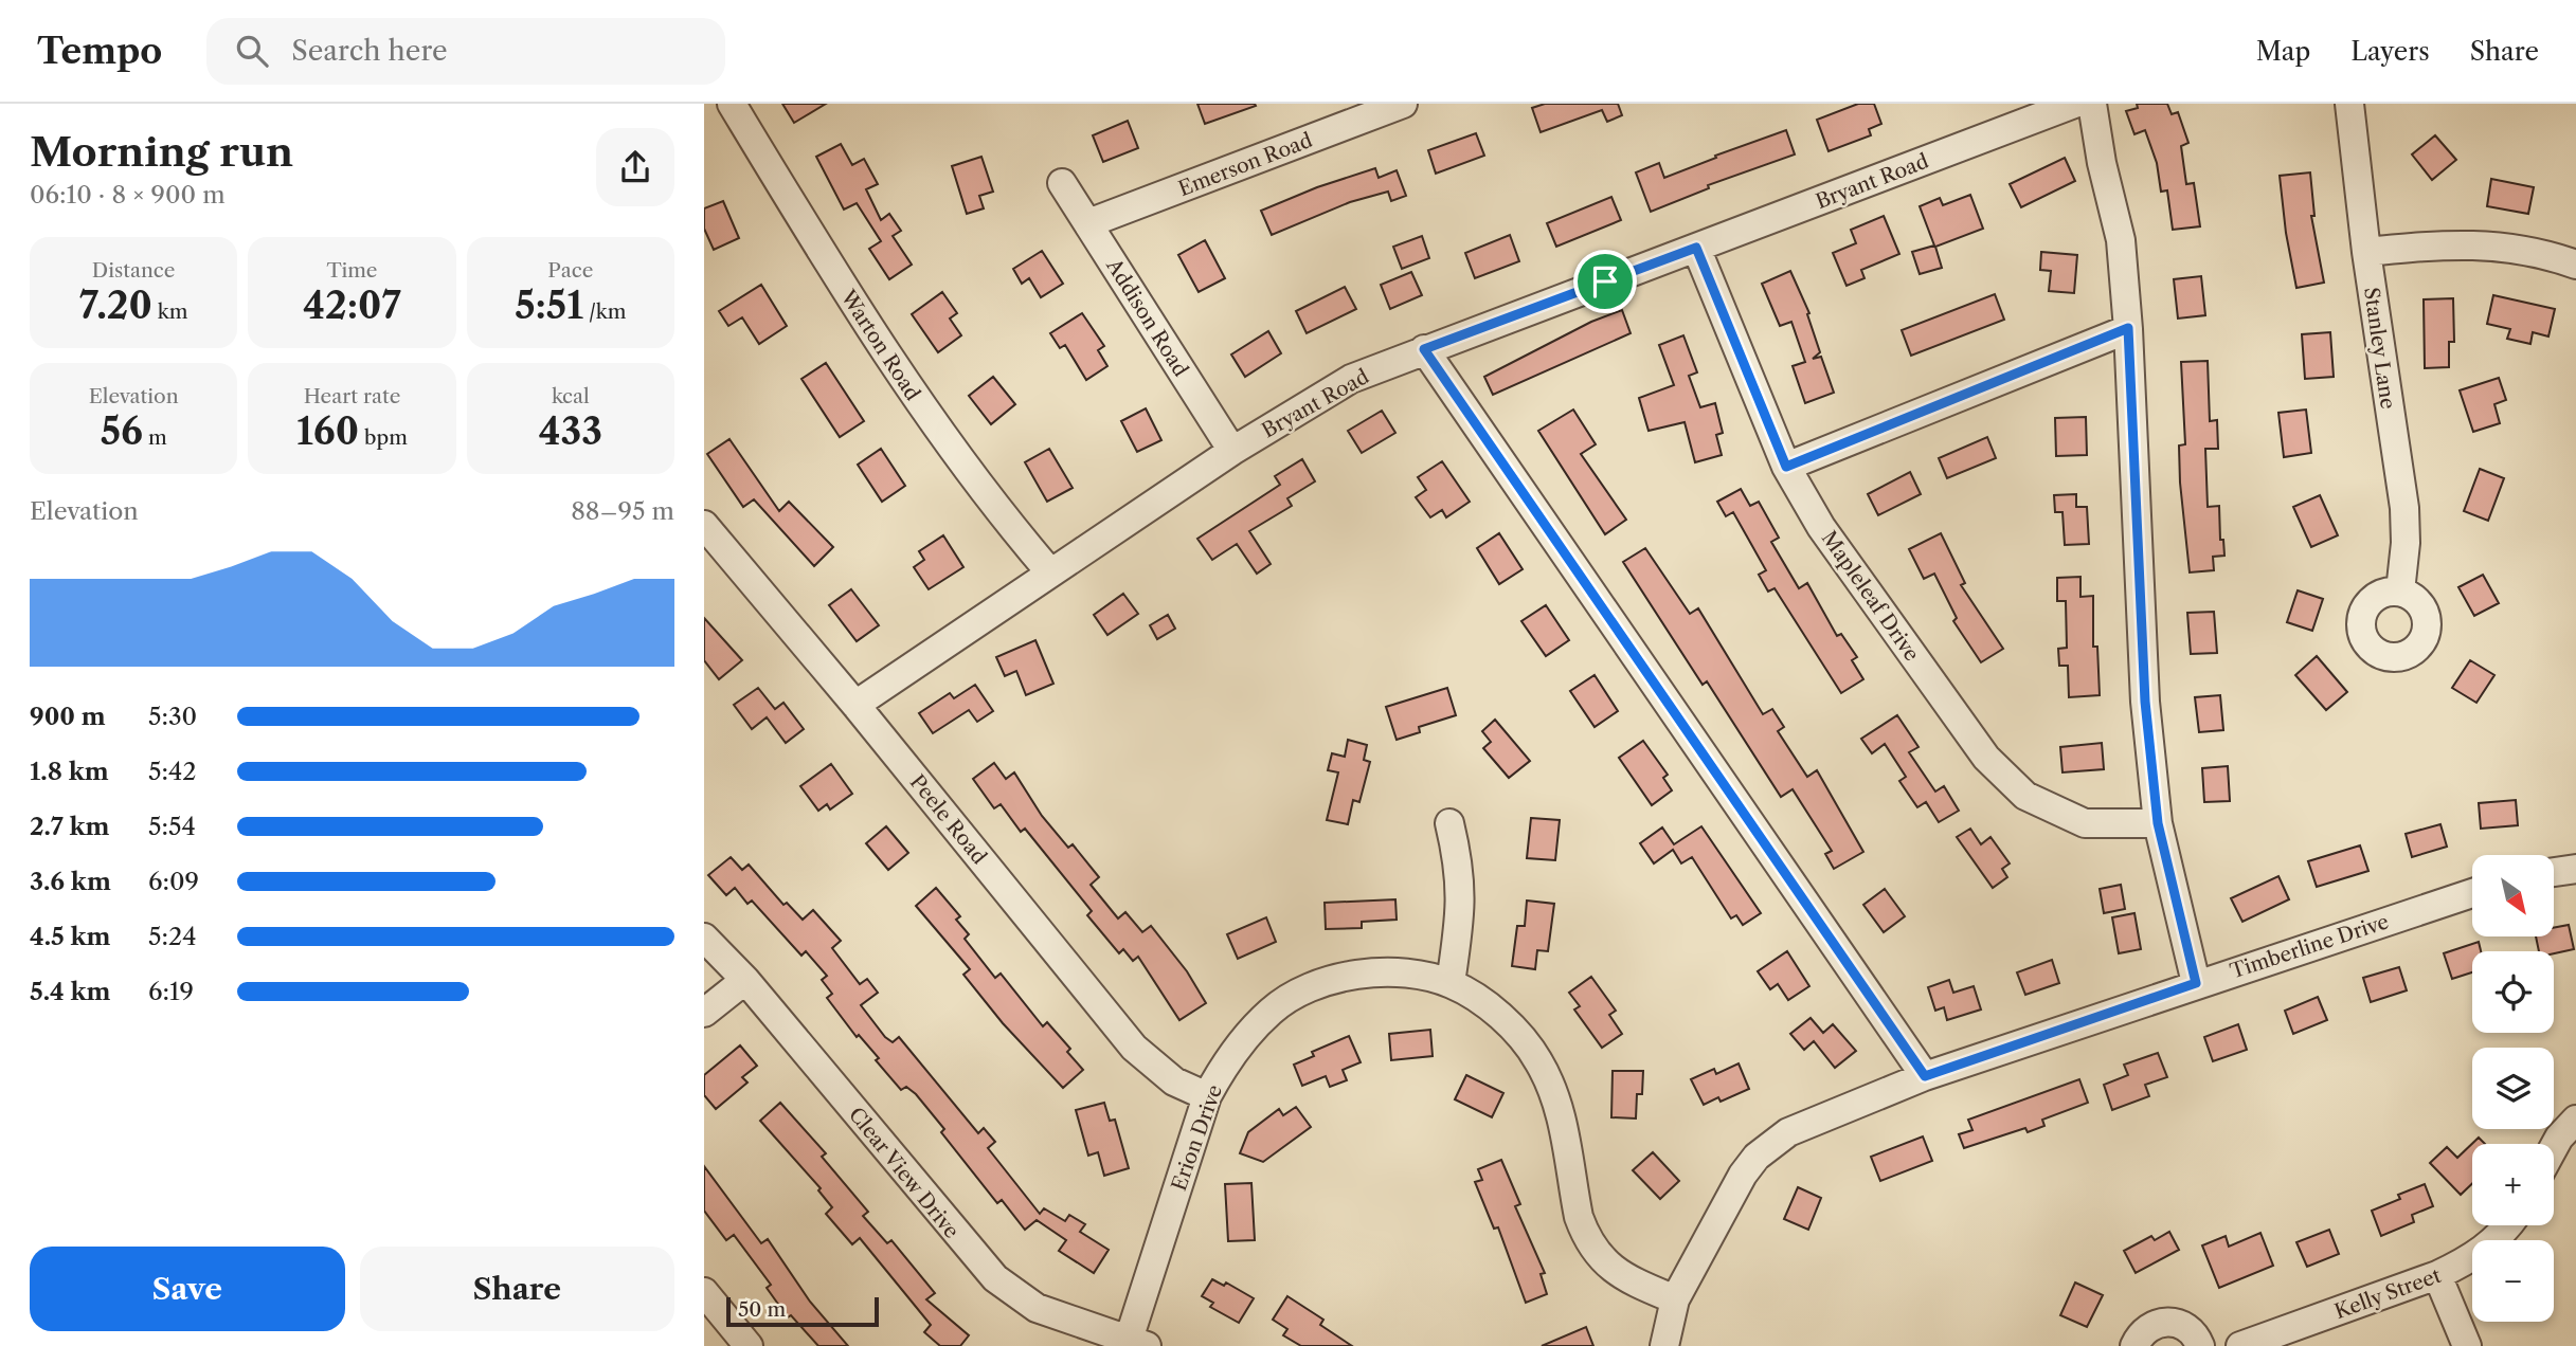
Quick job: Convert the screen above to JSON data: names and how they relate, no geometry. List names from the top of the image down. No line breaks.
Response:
{"streets":{"street":["Emerson Road","Bryant Road","Addison Road","Warton Road","Stanley Lane","Mapleleaf Drive","Peele Road","Timberline Drive","Erion Drive","Clear View Drive","Kelly Street"]},"crossings":[["Emerson Road","Addison Road"],["Bryant Road","Addison Road"],["Bryant Road","Warton Road"],["Bryant Road","Mapleleaf Drive"],["Bryant Road","Peele Road"],["Peele Road","Erion Drive"],["Timberline Drive","Erion Drive"],["Erion Drive","Clear View Drive"]],"scale_bar":"50 m","north":"bottom right","page":{"header":"Tempo","search":"Search here","nav":["Map","Layers","Share"],"heading":["Morning run","06:10 · 8 × 900 m"],"stats":[["Distance","7.20 km"],["Time","42:07"],["Pace","5:51 /km"],["Elevation","56 m"],["Heart rate","160 bpm"],["kcal","433"]],"chart":["Elevation","88–95 m"],"list":[{"name":"900 m","note":"5:30"},{"name":"1.8 km","note":"5:42"},{"name":"2.7 km","note":"5:54"},{"name":"3.6 km","note":"6:09"},{"name":"4.5 km","note":"5:24"},{"name":"5.4 km","note":"6:19"}],"map_buttons":["+","−"],"buttons":["Save","Share"],"scale":"50 m"}}
